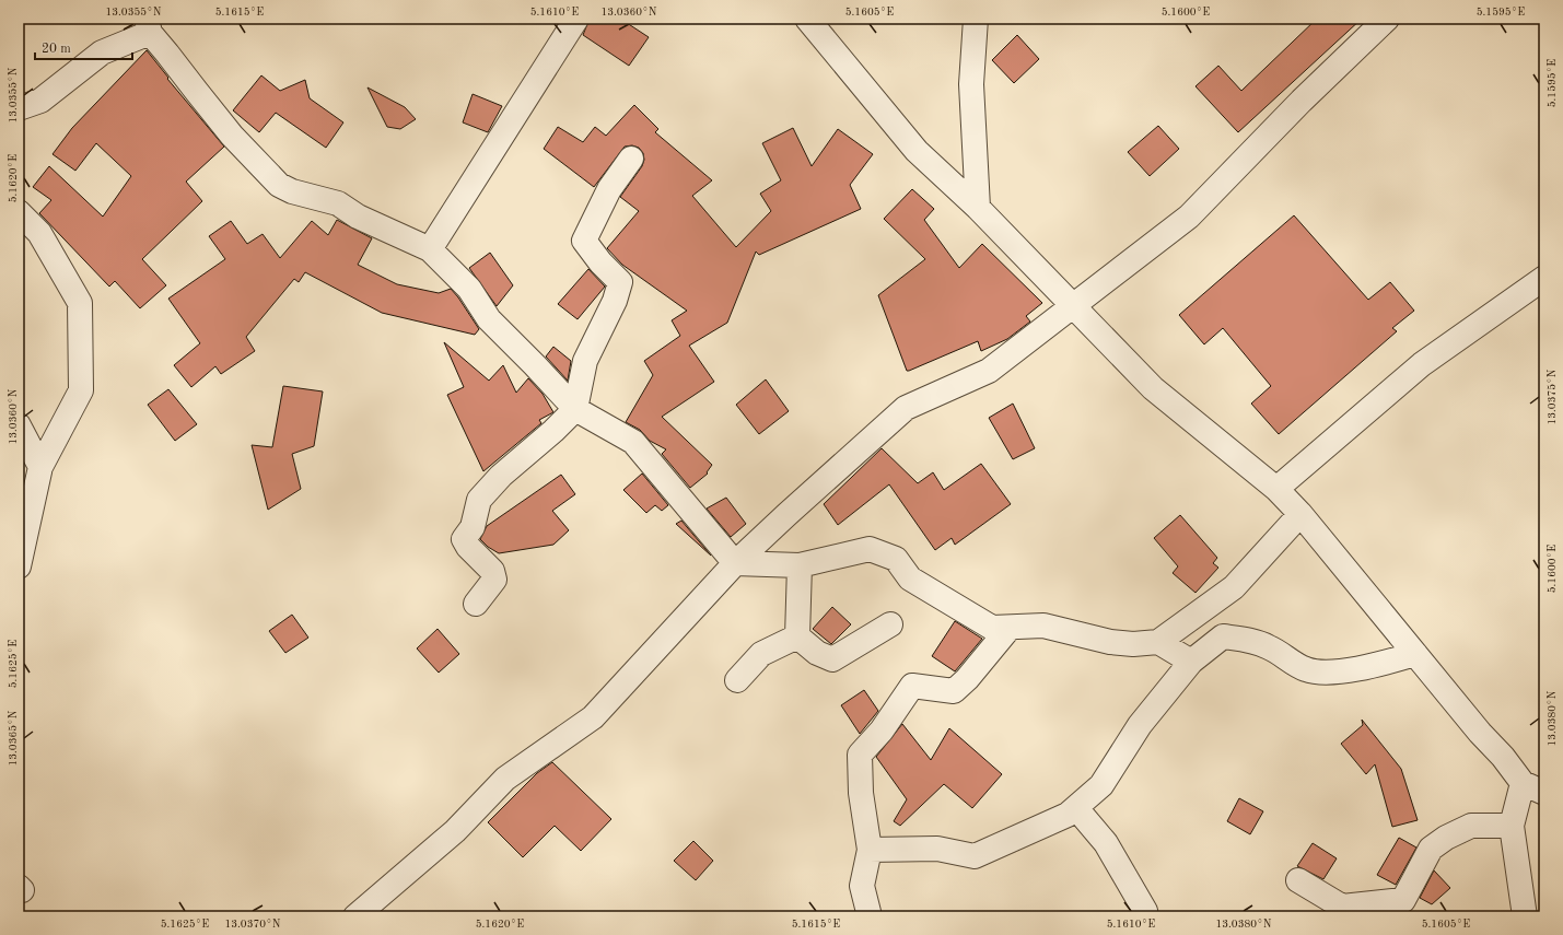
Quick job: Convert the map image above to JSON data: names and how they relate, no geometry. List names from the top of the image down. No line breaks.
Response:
{"scale_bar":"20 m","coordinates":["13.0355°N","5.1615°E","5.1610°E","13.0360°N","5.1605°E","5.1600°E","5.1595°E","5.1620°E","13.0375°N","5.1625°E","13.0380°N","13.0365°N","13.0370°N"]}
